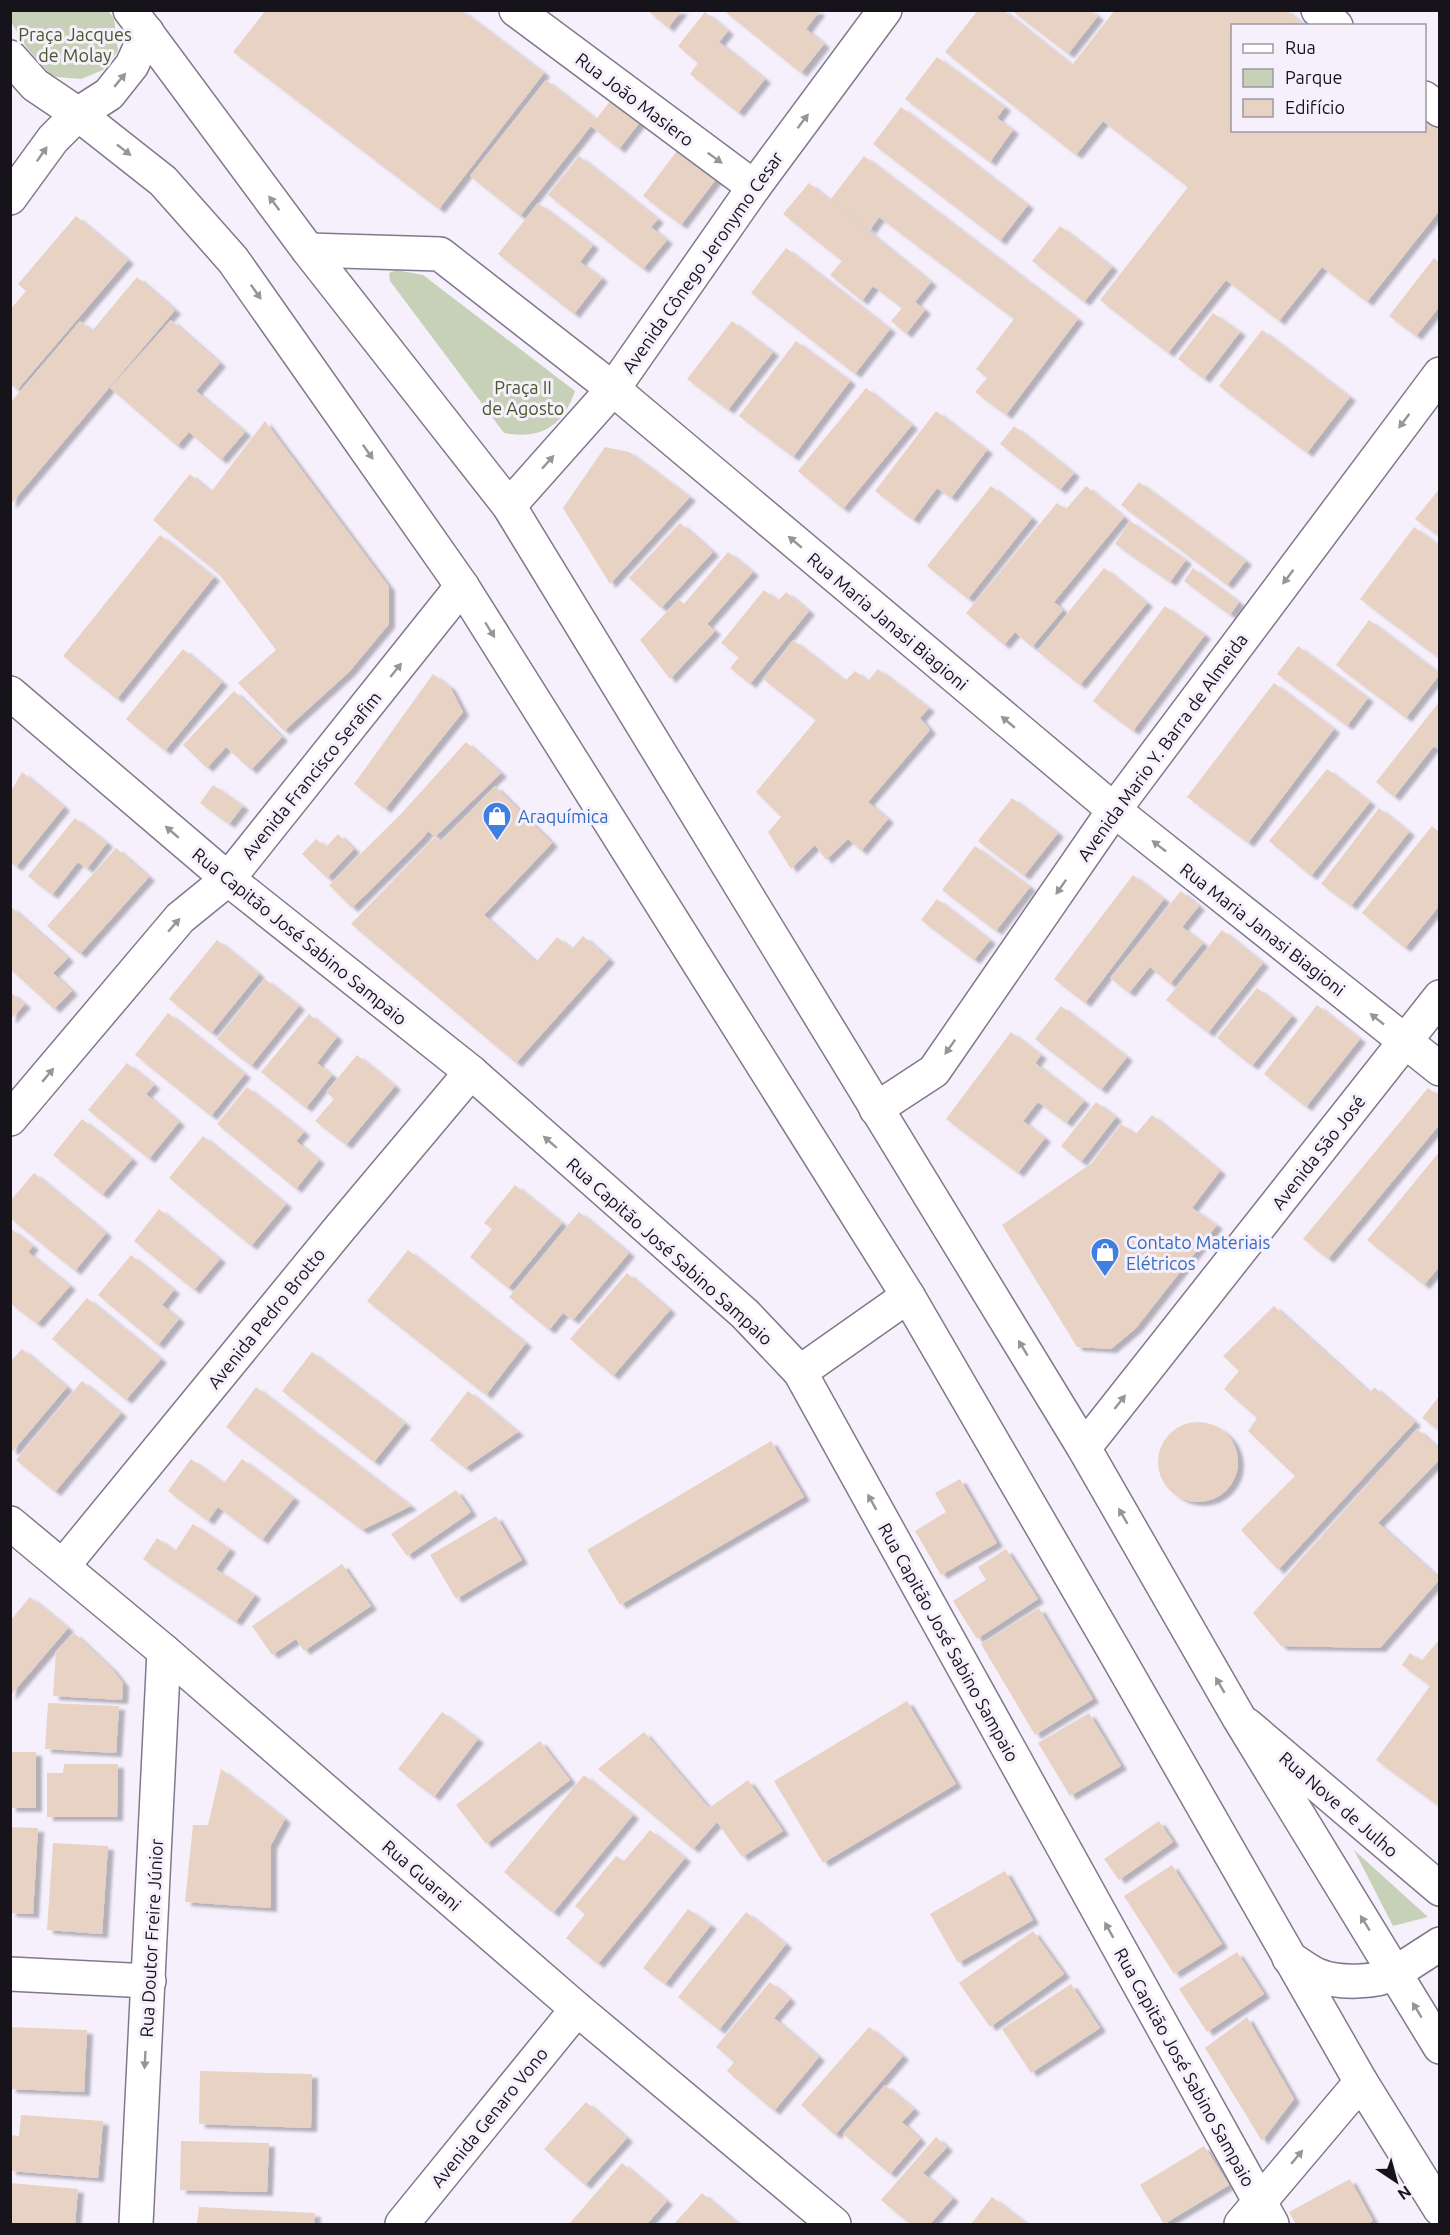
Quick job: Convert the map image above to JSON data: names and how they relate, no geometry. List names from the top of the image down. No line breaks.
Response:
{"streets":{"street":["Rua João Masiero","Avenida Cônego Jeronymo Cesar","Rua Maria Janasi Biagioni","Avenida Mario Y. Barra de Almeida","Avenida Francisco Serafim","Rua Capitão José Sabino Sampaio","Avenida São José","Avenida Pedro Brotto","Rua Nove de Julho","Rua Guarani","Rua Doutor Freire Júnior","Avenida Genaro Vono"]},"crossings":[["Rua João Masiero","Avenida Cônego Jeronymo Cesar"],["Avenida Cônego Jeronymo Cesar","Rua Maria Janasi Biagioni"],["Rua Maria Janasi Biagioni","Avenida Mario Y. Barra de Almeida"],["Rua Maria Janasi Biagioni","Avenida São José"],["Avenida Francisco Serafim","Rua Capitão José Sabino Sampaio"],["Rua Capitão José Sabino Sampaio","Avenida Pedro Brotto"],["Avenida Pedro Brotto","Rua Guarani"],["Rua Guarani","Rua Doutor Freire Júnior"],["Rua Guarani","Avenida Genaro Vono"]],"one_way":["Rua João Masiero","Avenida Cônego Jeronymo Cesar","Avenida Mario Y. Barra de Almeida","Avenida Francisco Serafim","Avenida São José","Rua Doutor Freire Júnior"],"parks":["Praça Jacques de Molay","Praça II de Agosto"],"places":{"shop":["Araquímica","Contato Materiais Elétricos"]},"legend":["Rua","Parque","Edifício"],"north":"bottom right"}
